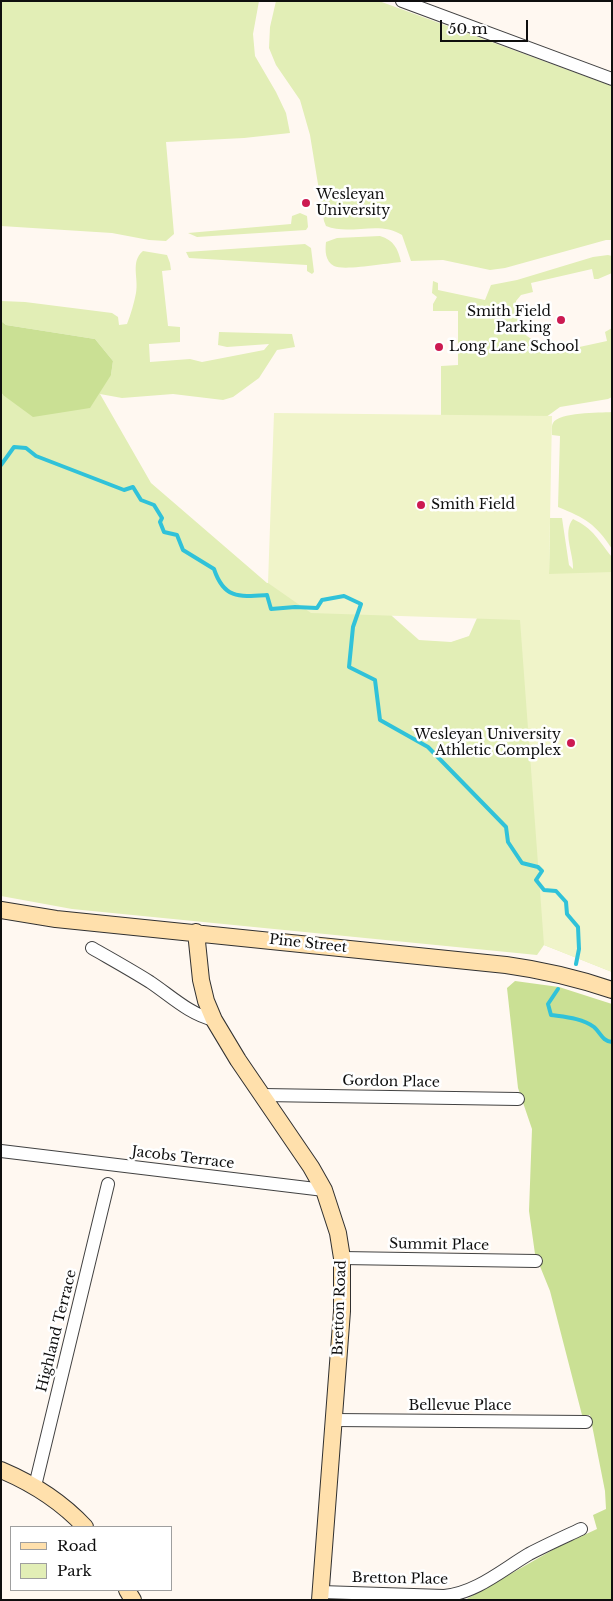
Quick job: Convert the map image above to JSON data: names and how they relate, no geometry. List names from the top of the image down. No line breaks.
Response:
{"streets":{"street":["Pine Street","Gordon Place","Jacobs Terrace","Summit Place","Bretton Road","Highland Terrace","Bellevue Place","Bretton Place"]},"crossings":[["Pine Street","Bretton Road"],["Gordon Place","Bretton Road"],["Jacobs Terrace","Bretton Road"],["Summit Place","Bretton Road"],["Bretton Road","Bellevue Place"],["Bretton Road","Bretton Place"]],"places":["Wesleyan University","Smith Field Parking","Long Lane School","Smith Field","Wesleyan University Athletic Complex"],"legend":["Road","Park"],"scale_bar":"50 m"}
